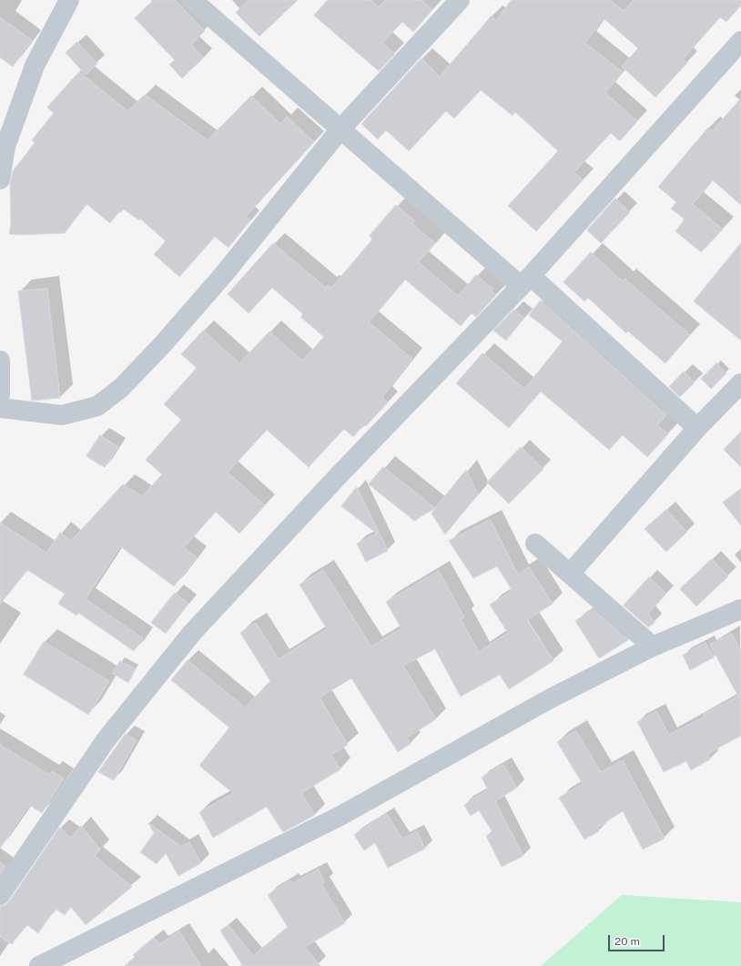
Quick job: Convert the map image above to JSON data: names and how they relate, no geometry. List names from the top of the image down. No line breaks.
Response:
{"scale_bar":"20 m"}
